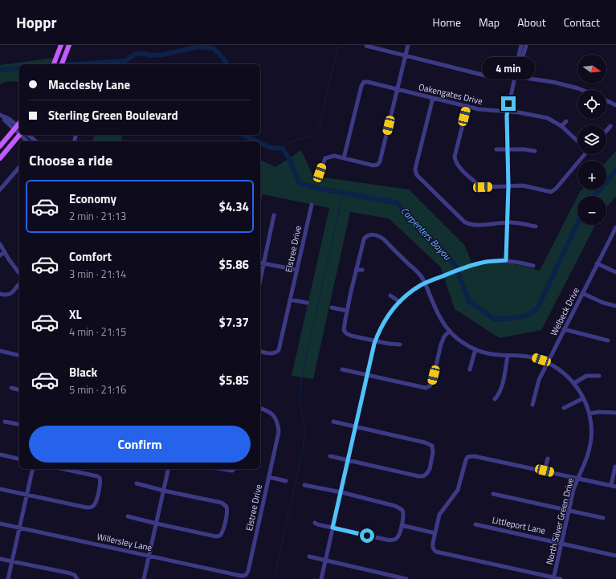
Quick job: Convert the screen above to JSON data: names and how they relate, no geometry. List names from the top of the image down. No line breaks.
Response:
{"streets":{"street":["Oakengates Drive","Elstree Drive","Welbeck Drive","North Silver Green Drive","Littleport Lane","Willersley Lane"]},"crossings":[["Elstree Drive","Willersley Lane"],["Welbeck Drive","North Silver Green Drive"],["North Silver Green Drive","Littleport Lane"]],"water":["Carpenters Bayou"],"north":"right","page":{"header":"Hoppr","nav":["Home","Map","About","Contact"],"map_buttons":["+","−"],"bubble":"4 min","banner":["Macclesby Lane","Sterling Green Boulevard"],"heading":"Choose a ride","list":[{"name":"Economy","note":"2 min · 21:13","value":"$4.34"},{"name":"Comfort","note":"3 min · 21:14","value":"$5.86"},{"name":"XL","note":"4 min · 21:15","value":"$7.37"},{"name":"Black","note":"5 min · 21:16","value":"$5.85"}],"buttons":"Confirm"}}
